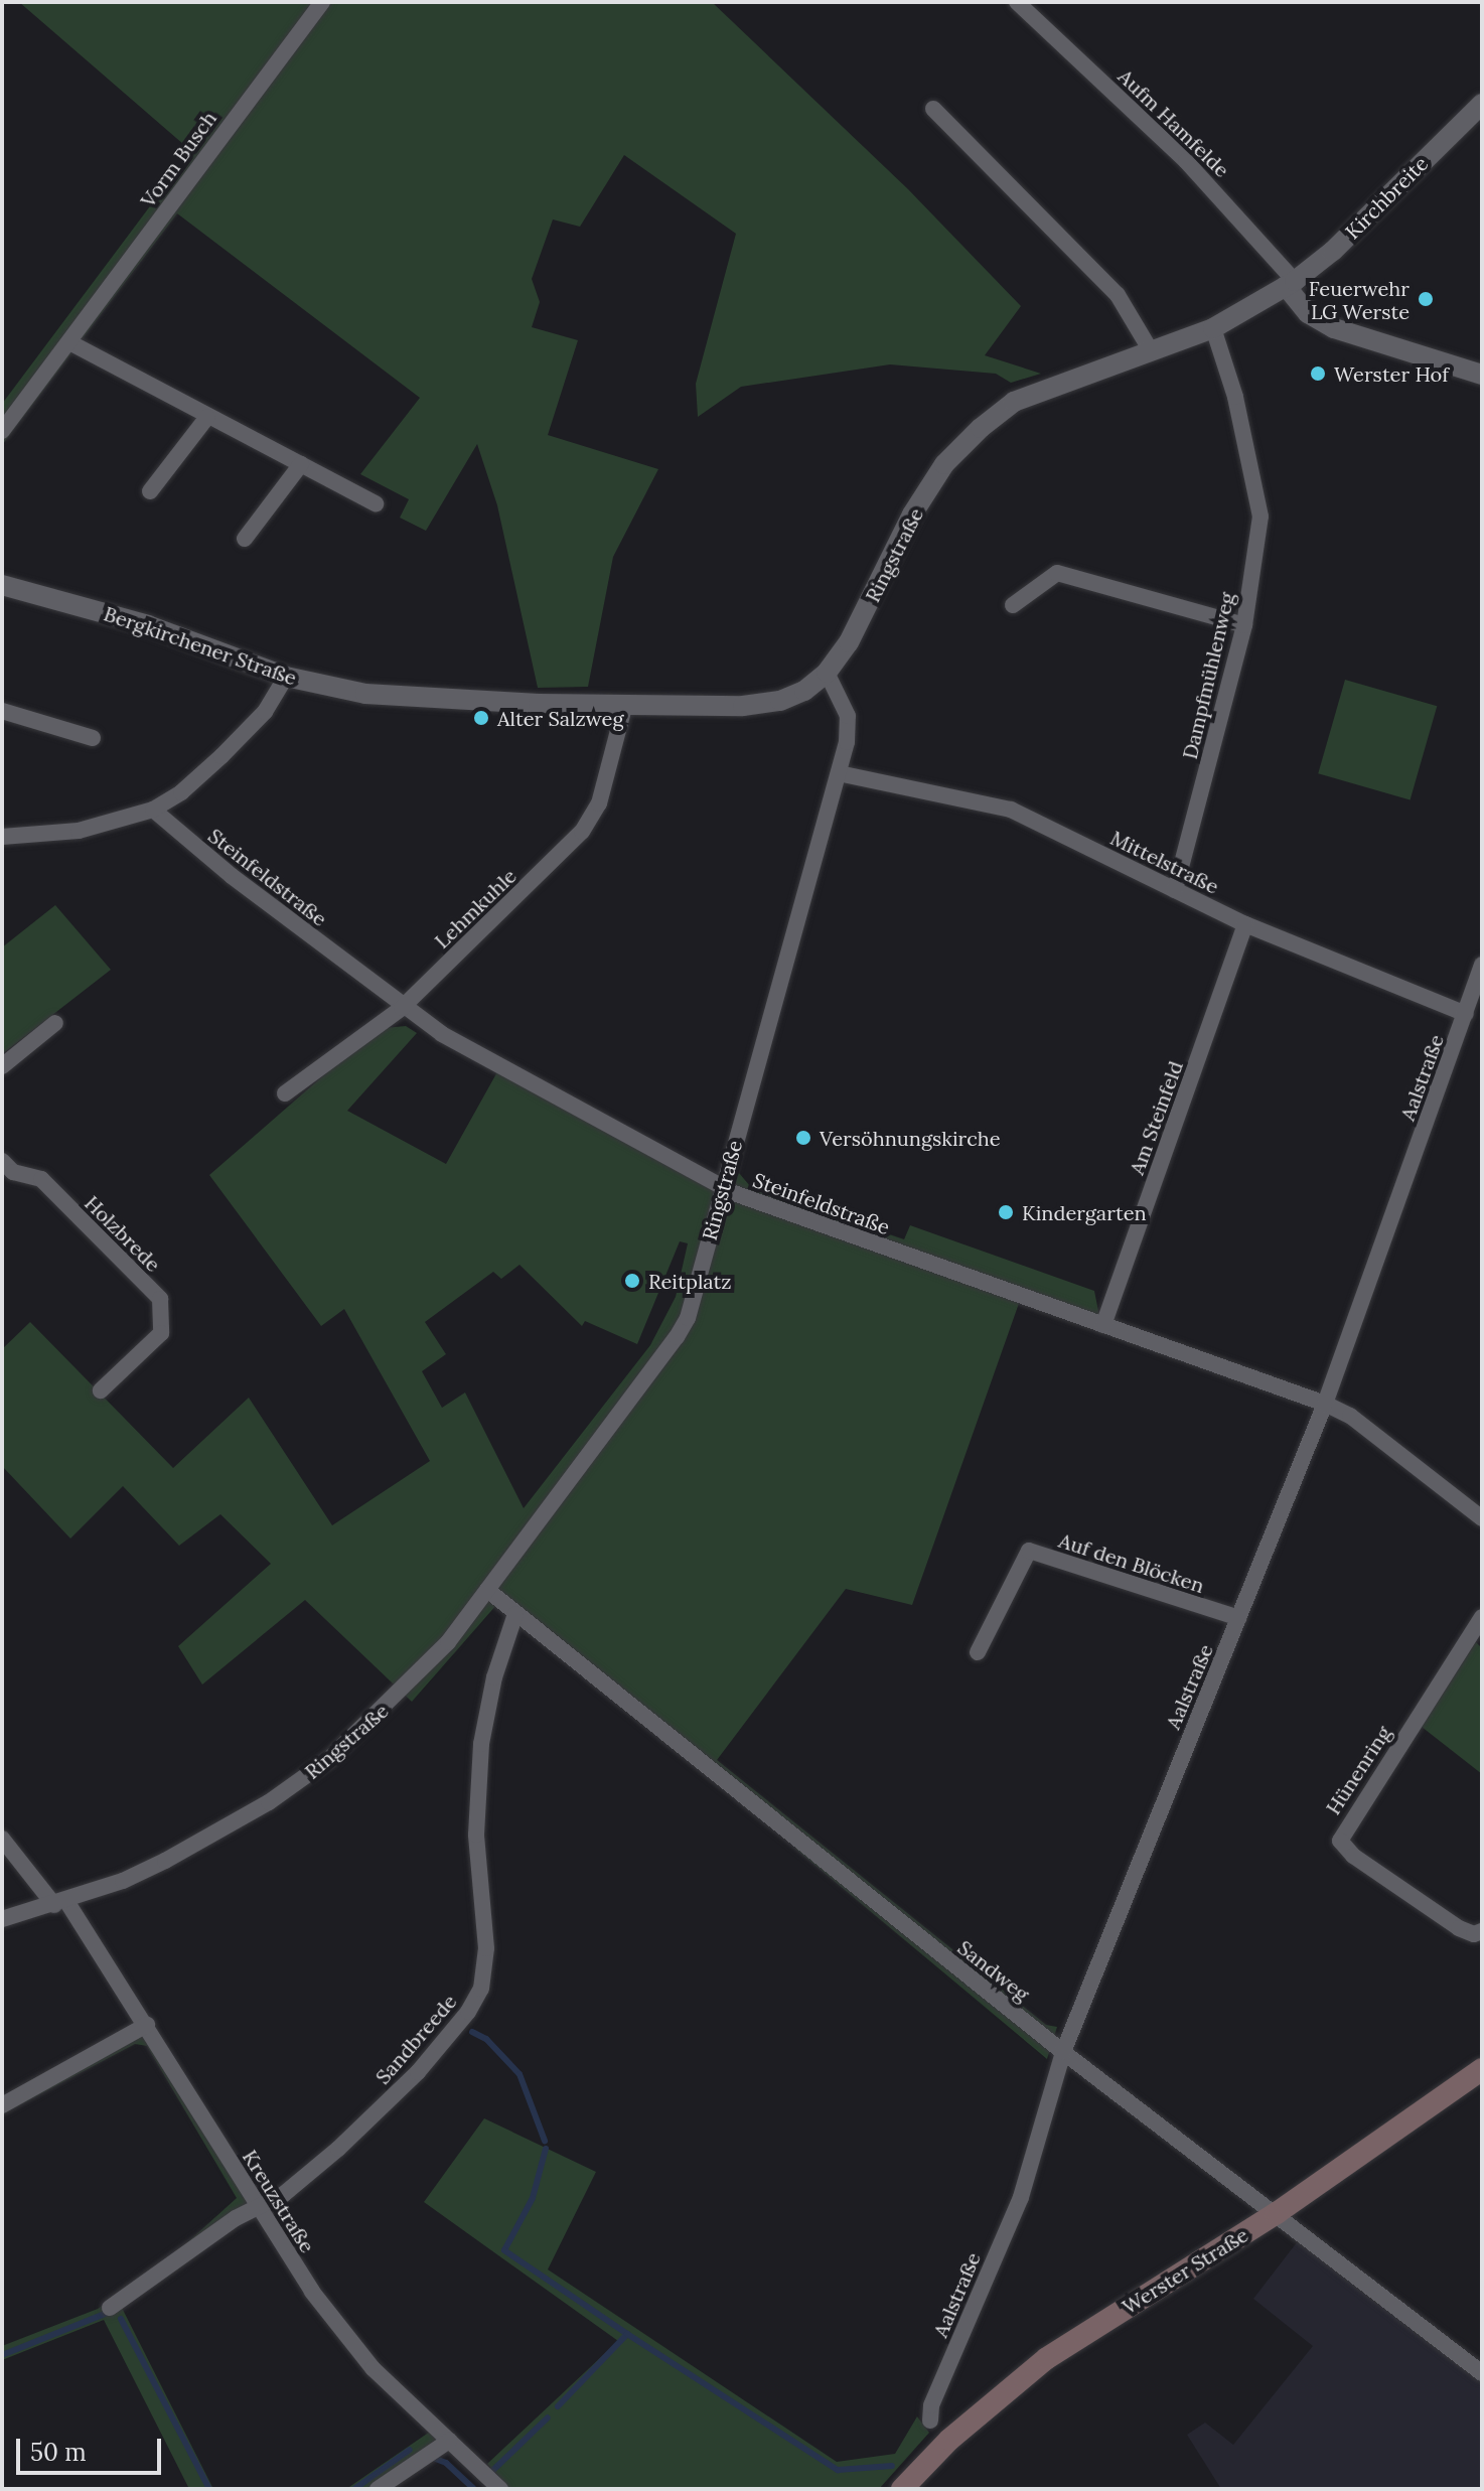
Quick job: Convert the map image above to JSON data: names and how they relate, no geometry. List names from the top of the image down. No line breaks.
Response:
{"streets":{"main road":["Werster Straße"],"street":["Aufm Hamfelde","Vorm Busch","Kirchbreite","Ringstraße","Bergkirchener Straße","Dampfmühlenweg","Mittelstraße","Steinfeldstraße","Lehmkuhle","Aalstraße","Am Steinfeld","Holzbrede","Auf den Blöcken","Hünenring","Sandweg","Sandbreede","Kreuzstraße"]},"crossings":[["Aufm Hamfelde","Kirchbreite"],["Aufm Hamfelde","Ringstraße"],["Kirchbreite","Ringstraße"],["Ringstraße","Bergkirchener Straße"],["Ringstraße","Dampfmühlenweg"],["Ringstraße","Mittelstraße"],["Ringstraße","Steinfeldstraße"],["Ringstraße","Sandweg"],["Ringstraße","Kreuzstraße"],["Bergkirchener Straße","Lehmkuhle"],["Dampfmühlenweg","Mittelstraße"],["Mittelstraße","Aalstraße"],["Mittelstraße","Am Steinfeld"],["Steinfeldstraße","Lehmkuhle"],["Steinfeldstraße","Aalstraße"],["Steinfeldstraße","Am Steinfeld"],["Aalstraße","Auf den Blöcken"],["Aalstraße","Sandweg"],["Sandweg","Sandbreede"],["Sandweg","Werster Straße"],["Sandbreede","Kreuzstraße"]],"places":["Feuerwehr LG Werste","Werster Hof","Alter Salzweg","Versöhnungskirche","Kindergarten","Reitplatz"],"scale_bar":"50 m"}
